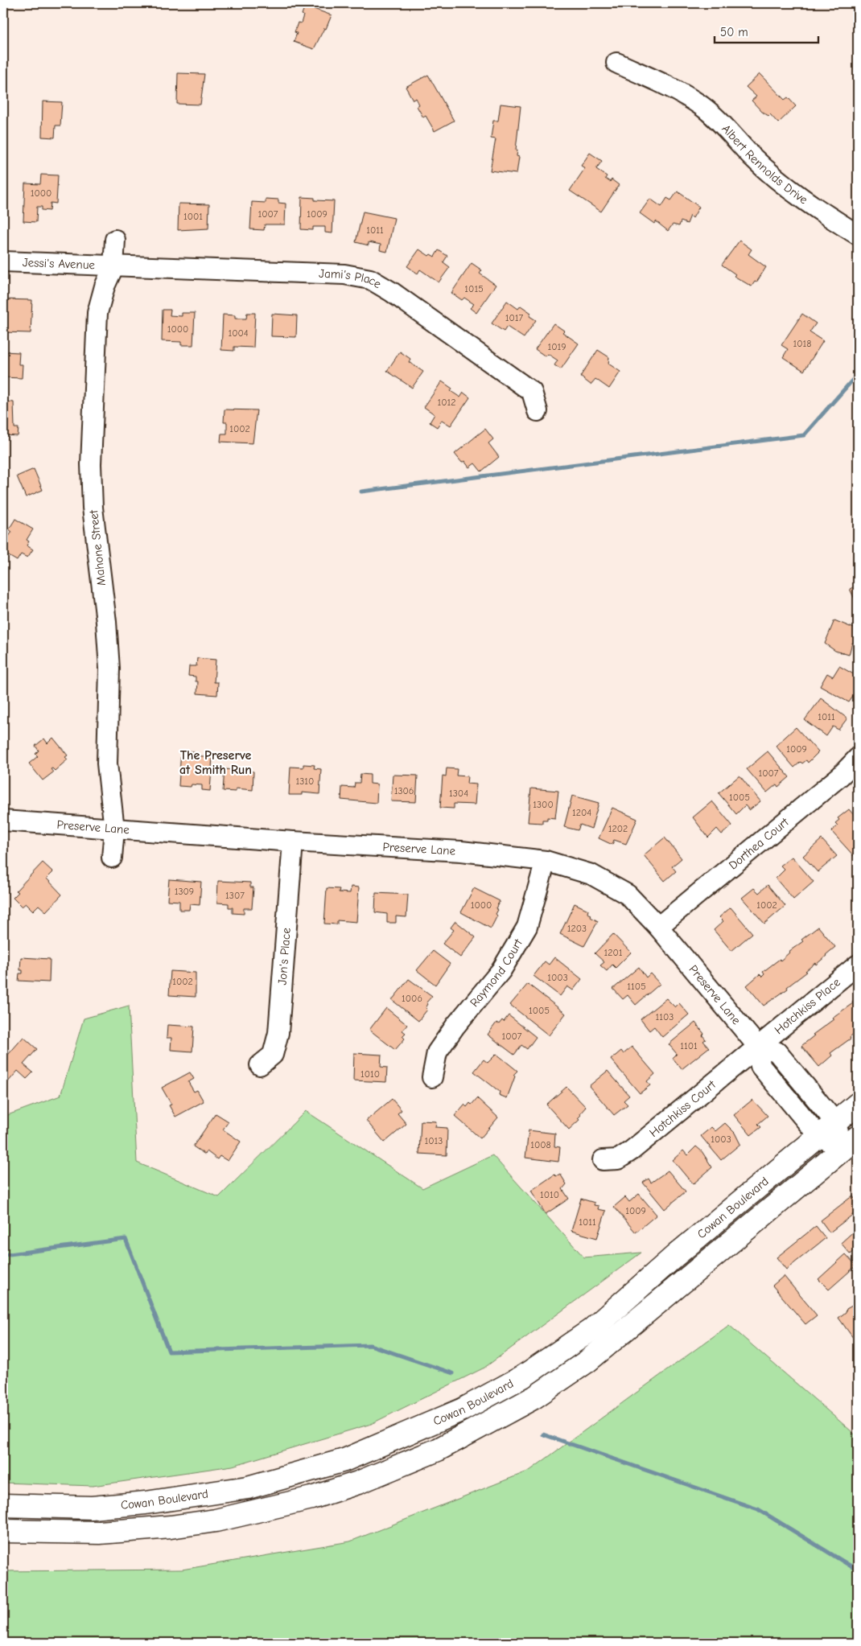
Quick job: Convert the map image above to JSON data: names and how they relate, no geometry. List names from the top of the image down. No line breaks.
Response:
{"streets":{"main road":["Cowan Boulevard"],"street":["Albert Rennolds Drive","Jessi's Avenue","Jami's Place","Mahone Street","Preserve Lane","Dorthea Court","Jon's Place","Raymond Court","Hotchkiss Place","Hotchkiss Court"]},"crossings":[["Jessi's Avenue","Jami's Place"],["Jessi's Avenue","Mahone Street"],["Jami's Place","Mahone Street"],["Mahone Street","Preserve Lane"],["Preserve Lane","Dorthea Court"],["Preserve Lane","Jon's Place"],["Preserve Lane","Raymond Court"],["Preserve Lane","Hotchkiss Place"],["Preserve Lane","Hotchkiss Court"],["Hotchkiss Place","Hotchkiss Court"]],"districts":["The Preserve at Smith Run"],"house_numbers":["1000","1007","1009","1001","1011","1015","1017","1000","1004","1018","1019","1012","1002","1011","1009","1007","1310","1306","1304","1005","1300","1204","1202","1309","1307","1000","1002","1203","1201","1003","1002","1105","1006","1005","1103","1007","1101","1010","1003","1013","1008","1010","1009","1011"],"scale_bar":"50 m"}
